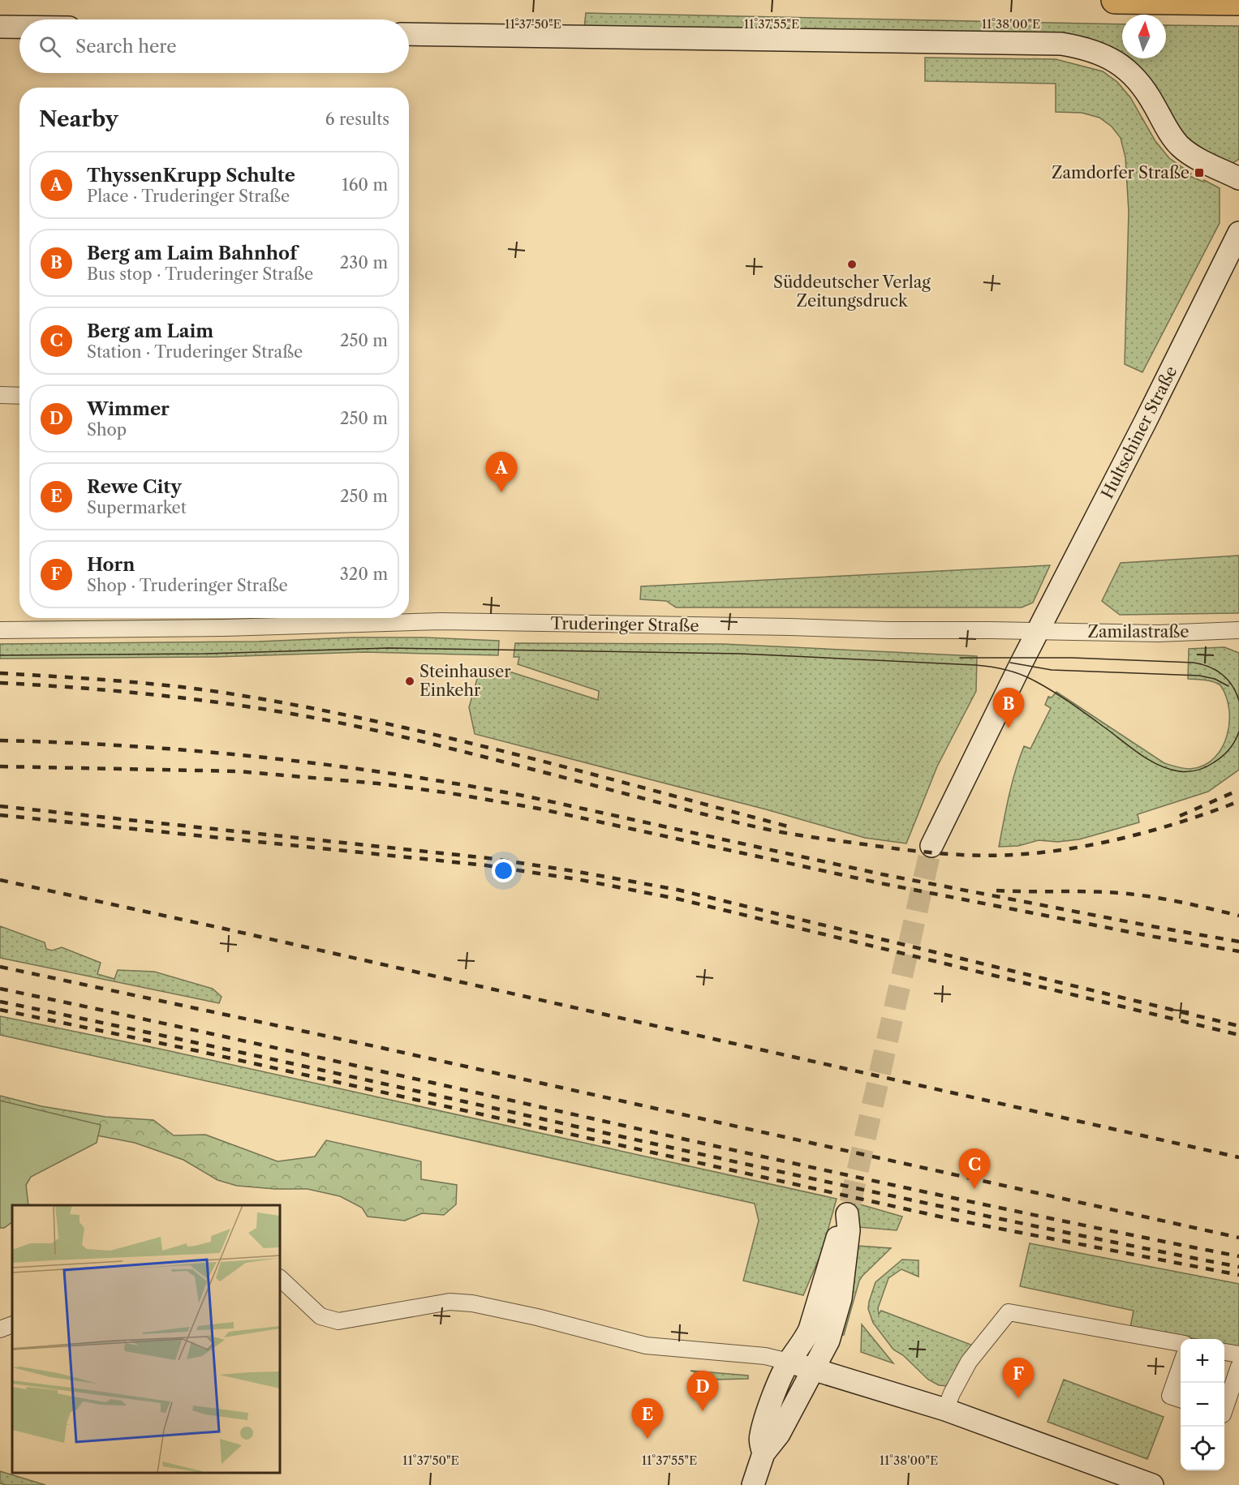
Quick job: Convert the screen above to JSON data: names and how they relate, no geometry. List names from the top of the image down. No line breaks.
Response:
{"streets":{"street":["Hultschiner Straße","Truderinger Straße","Zamilastraße"]},"crossings":[["Hultschiner Straße","Truderinger Straße"],["Hultschiner Straße","Zamilastraße"],["Truderinger Straße","Zamilastraße"]],"places":{"transit":["Zamdorfer Straße"],"other":["Süddeutscher Verlag Zeitungsdruck","Steinhauser Einkehr"]},"north":"top","page":{"search":"Search here","heading":["Nearby","6 results"],"list":[{"mark":"A","name":"ThyssenKrupp Schulte","note":"Place · Truderinger Straße","value":"160 m"},{"mark":"B","name":"Berg am Laim Bahnhof","note":"Bus stop · Truderinger Straße","value":"230 m"},{"mark":"C","name":"Berg am Laim","note":"Station · Truderinger Straße","value":"250 m"},{"mark":"D","name":"Wimmer","note":"Shop","value":"250 m"},{"mark":"E","name":"Rewe City","note":"Supermarket","value":"250 m"},{"mark":"F","name":"Horn","note":"Shop · Truderinger Straße","value":"320 m"}],"pins":["A","B","C","F","D","E"],"map_buttons":["+","−"]},"coordinates":["11°37'50\"E","11°37'55\"E","11°38'00\"E"]}
